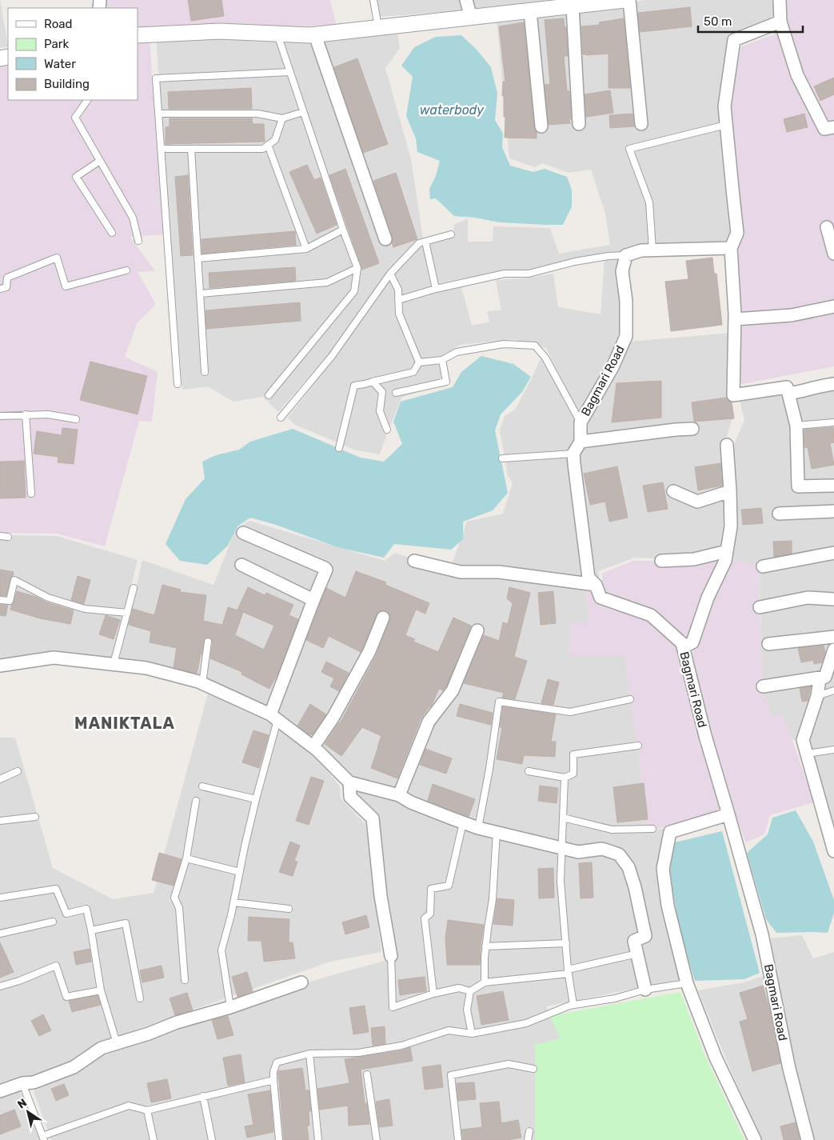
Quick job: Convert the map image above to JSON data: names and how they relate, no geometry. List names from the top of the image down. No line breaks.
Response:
{"streets":{"street":["Bagmari Road"]},"districts":["MANIKTALA"],"water":["waterbody"],"legend":["Road","Park","Water","Building"],"scale_bar":"50 m","north":"top left"}
